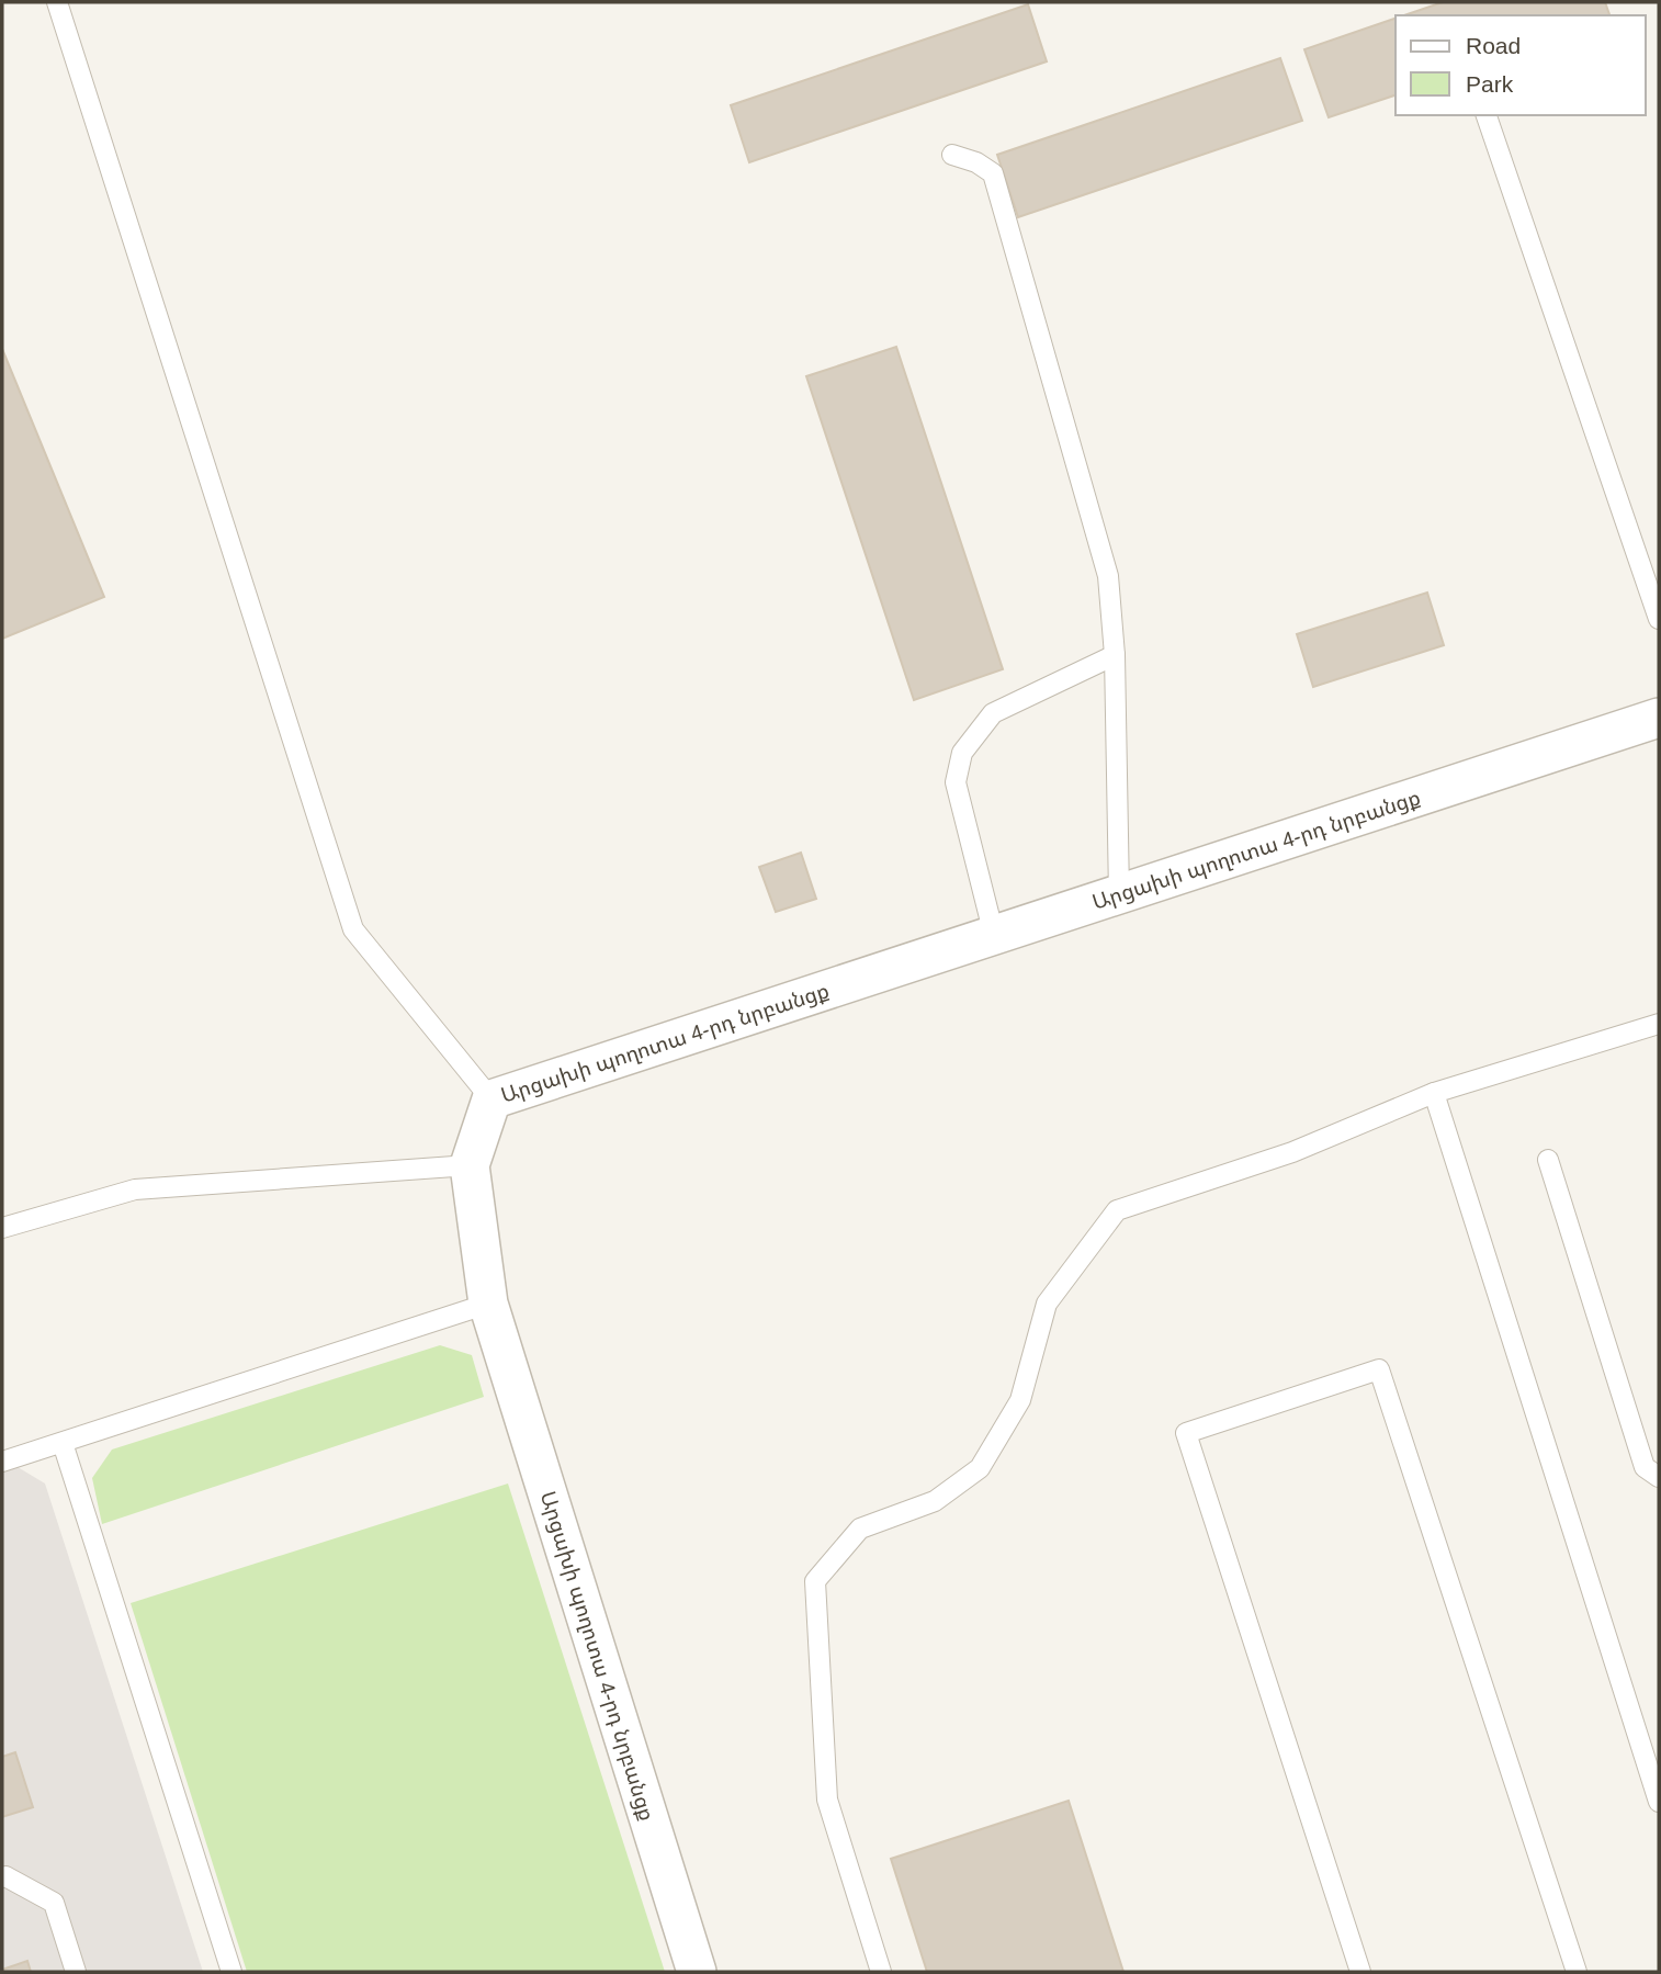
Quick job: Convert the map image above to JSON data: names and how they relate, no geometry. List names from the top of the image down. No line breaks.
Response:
{"streets":{"street":["Արցախի պողոտա 4-րդ նրբանցք"]},"legend":["Road","Park"]}
